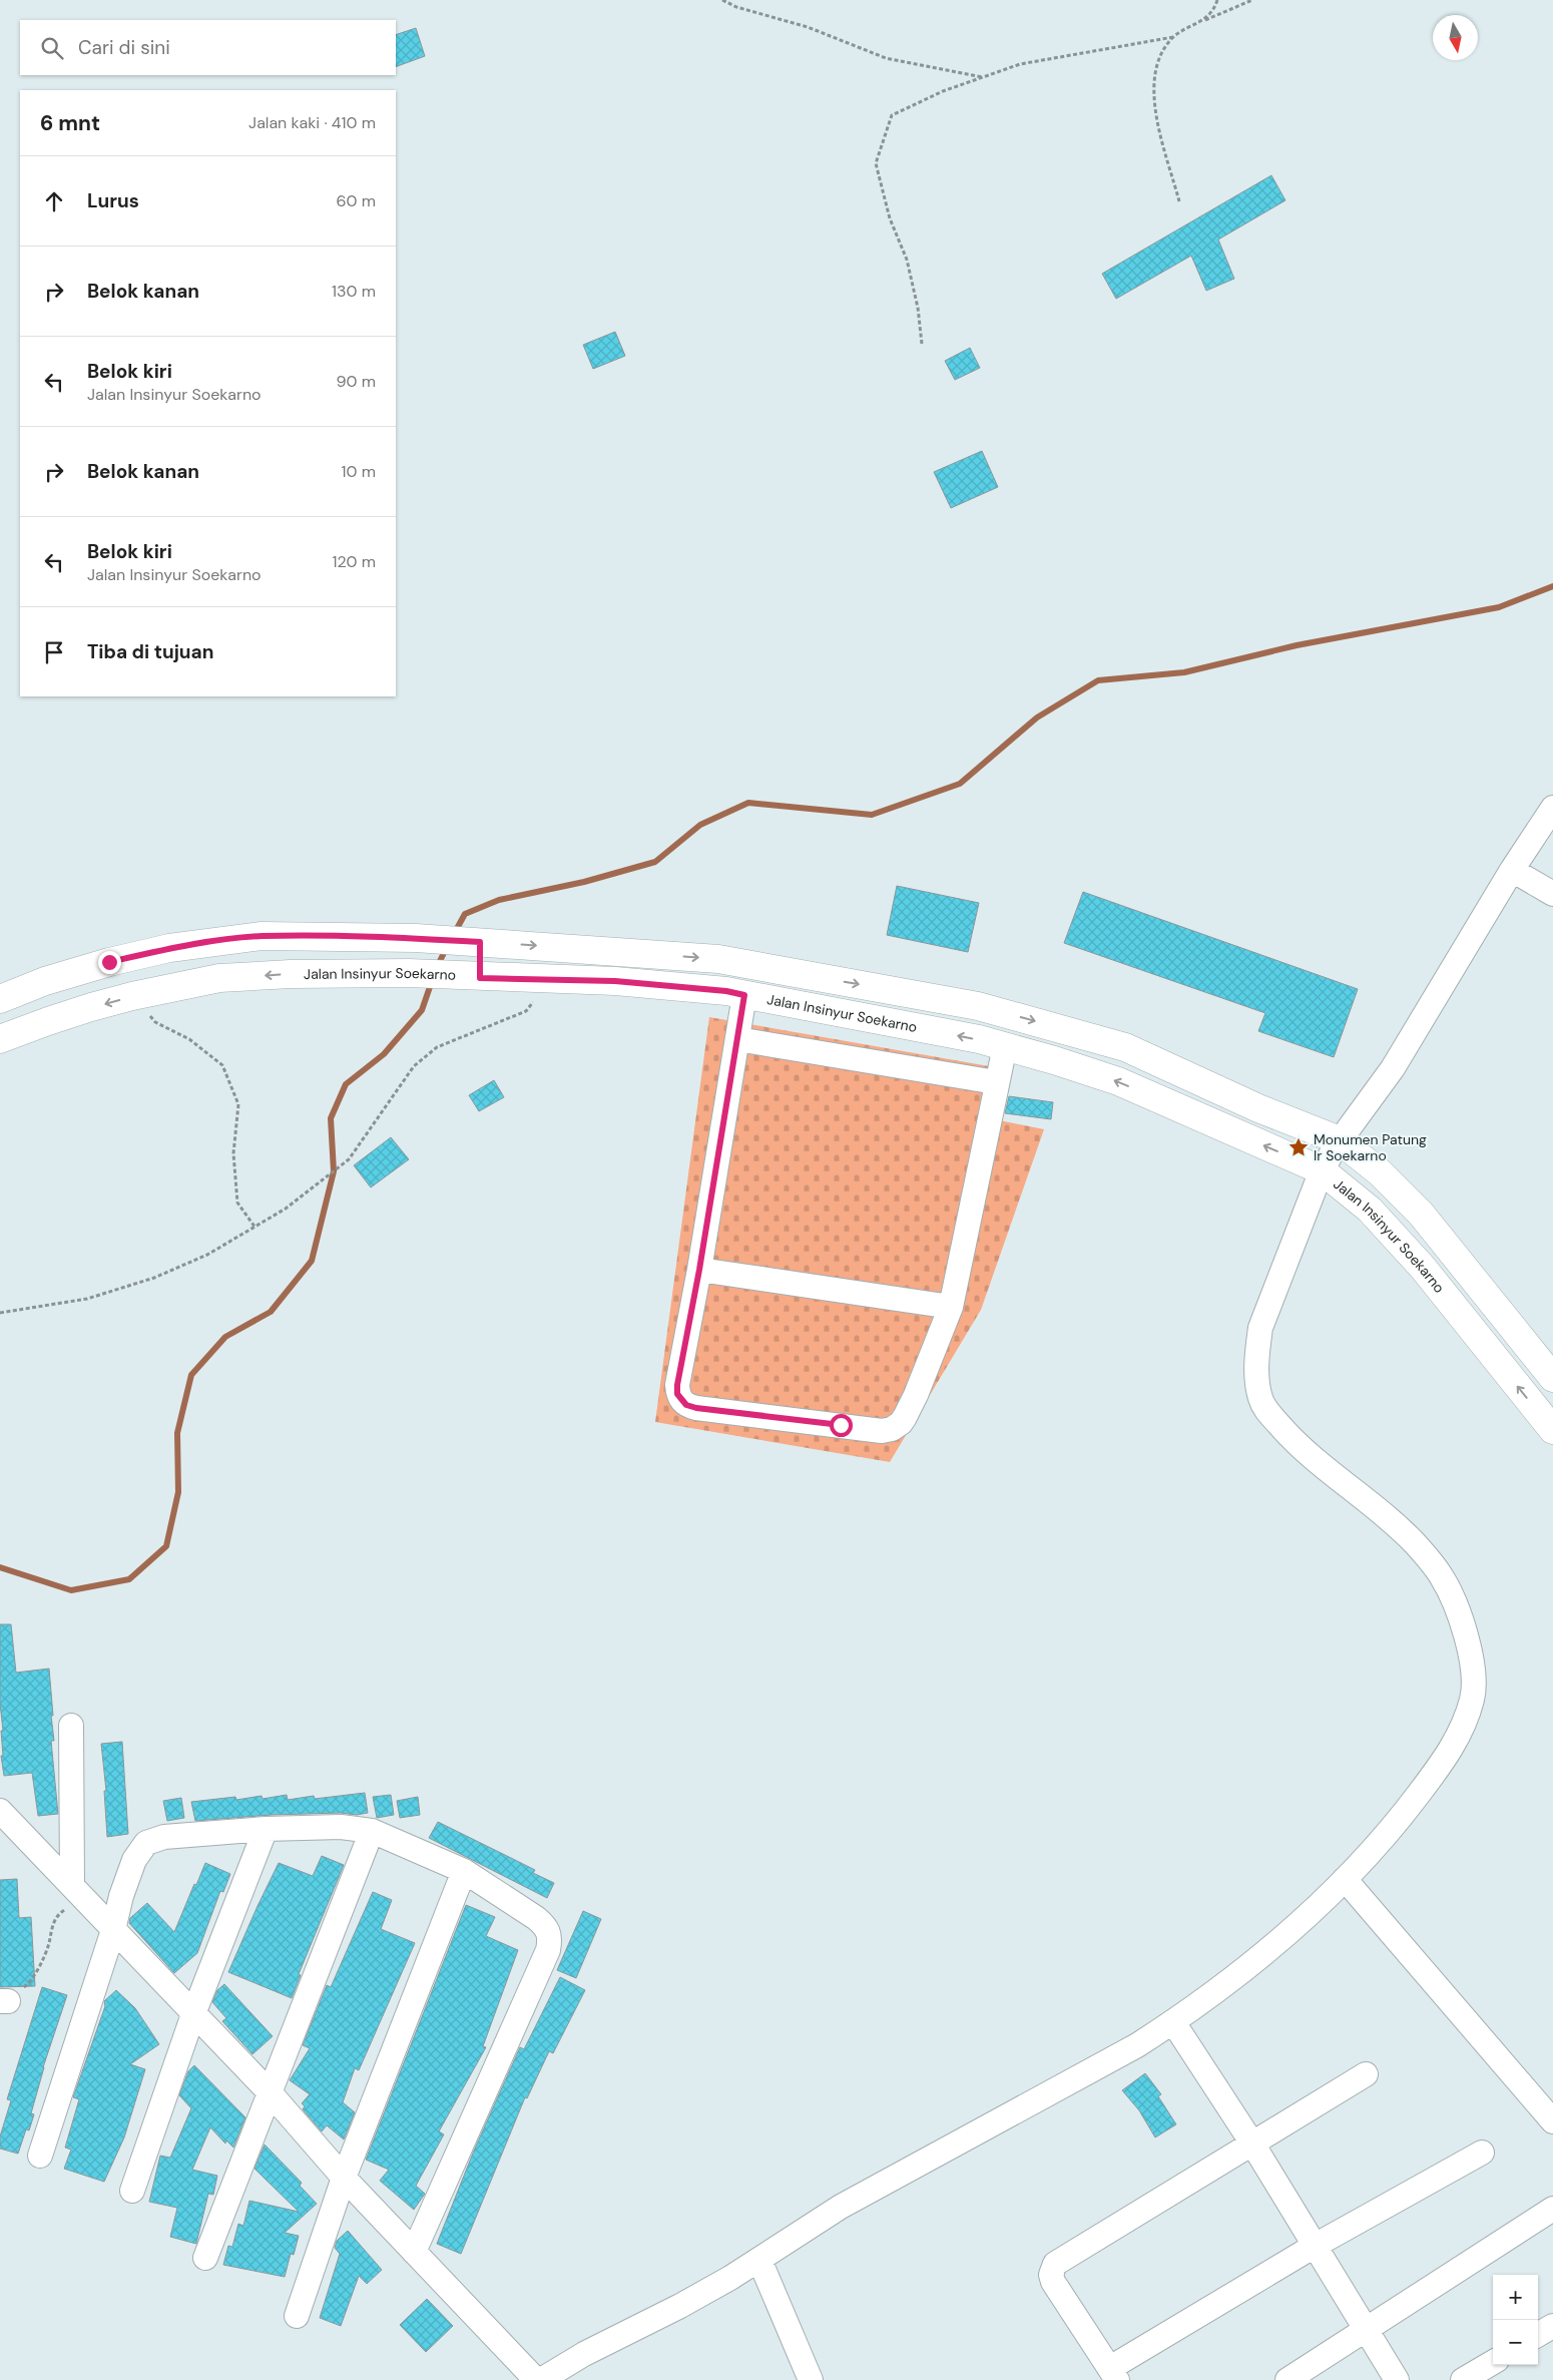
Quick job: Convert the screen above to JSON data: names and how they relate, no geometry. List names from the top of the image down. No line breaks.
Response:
{"streets":{"main road":["Jalan Insinyur Soekarno"]},"places":{"place":["Monumen Patung Ir Soekarno"]},"north":"bottom","page":{"search":"Cari di sini","heading":["6 mnt","Jalan kaki · 410 m"],"list":[["Lurus","60 m"],["Belok kanan","130 m"],["Belok kiri","Jalan Insinyur Soekarno","90 m"],["Belok kanan","10 m"],["Belok kiri","Jalan Insinyur Soekarno","120 m"],"Tiba di tujuan"],"map_buttons":["+","−"]}}
